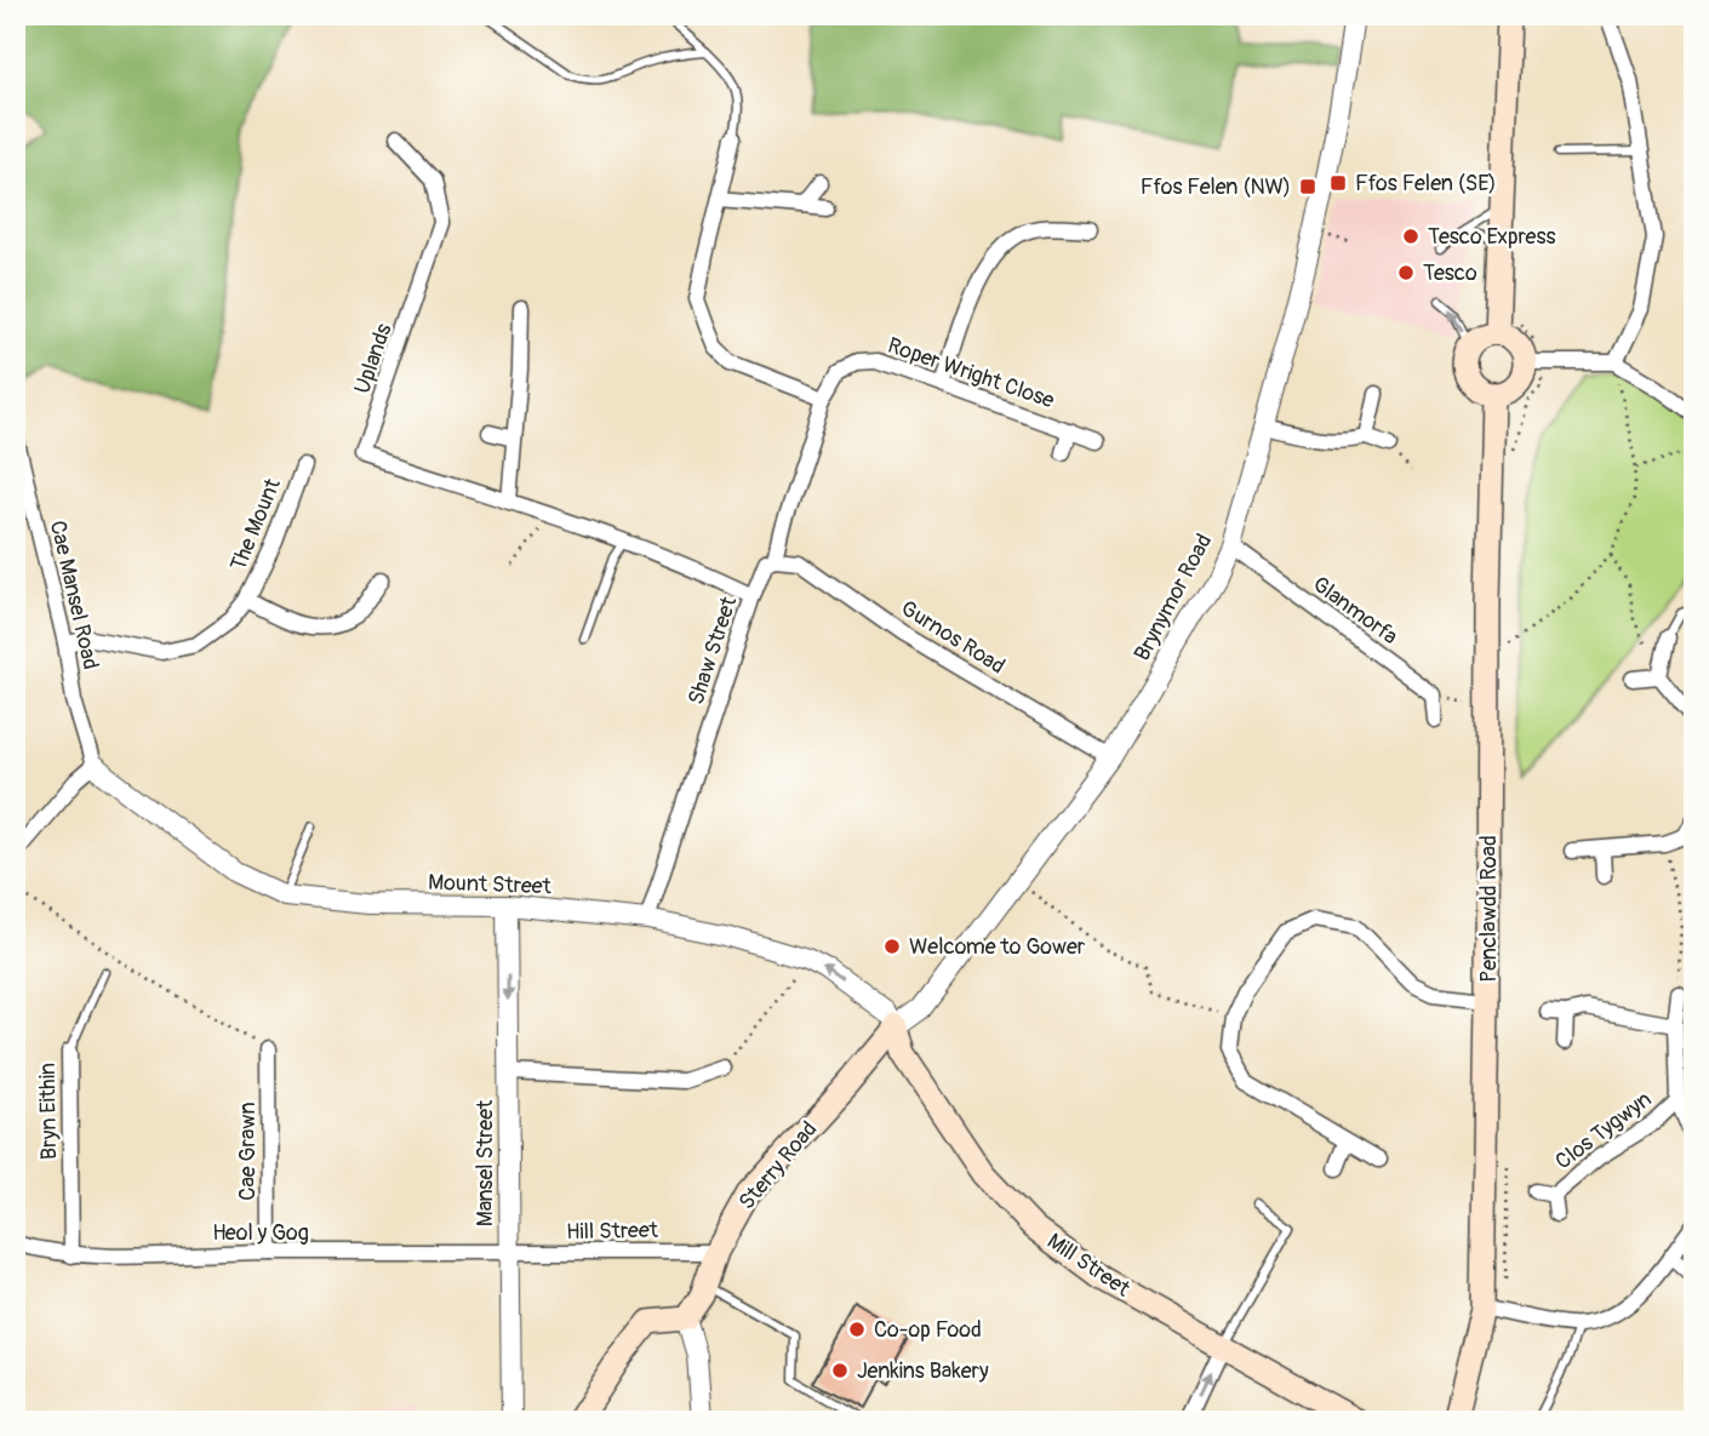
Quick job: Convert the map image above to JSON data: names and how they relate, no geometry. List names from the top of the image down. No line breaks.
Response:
{"streets":{"main road":["Penclawdd Road","Sterry Road","Mill Street"],"street":["Uplands","Roper Wright Close","The Mount","Cae Mansel Road","Brynymor Road","Glanmorfa","Gurnos Road","Shaw Street","Mount Street","Bryn Eithin","Clos Tygwyn","Cae Grawn","Mansel Street","Hill Street","Heol y Gog"]},"crossings":[["Uplands","Shaw Street"],["Roper Wright Close","Shaw Street"],["The Mount","Cae Mansel Road"],["Cae Mansel Road","Mount Street"],["Brynymor Road","Glanmorfa"],["Brynymor Road","Gurnos Road"],["Brynymor Road","Mount Street"],["Brynymor Road","Sterry Road"],["Brynymor Road","Mill Street"],["Gurnos Road","Shaw Street"],["Shaw Street","Mount Street"],["Mount Street","Mansel Street"],["Mount Street","Sterry Road"],["Mount Street","Mill Street"],["Bryn Eithin","Heol y Gog"],["Cae Grawn","Heol y Gog"],["Mansel Street","Hill Street"],["Mansel Street","Heol y Gog"],["Sterry Road","Hill Street"],["Sterry Road","Mill Street"],["Hill Street","Heol y Gog"]],"places":{"transit":["Ffos Felen (SE)","Ffos Felen (NW)"],"other":["Tesco Express","Tesco","Welcome to Gower","Co-op Food","Jenkins Bakery"]}}
